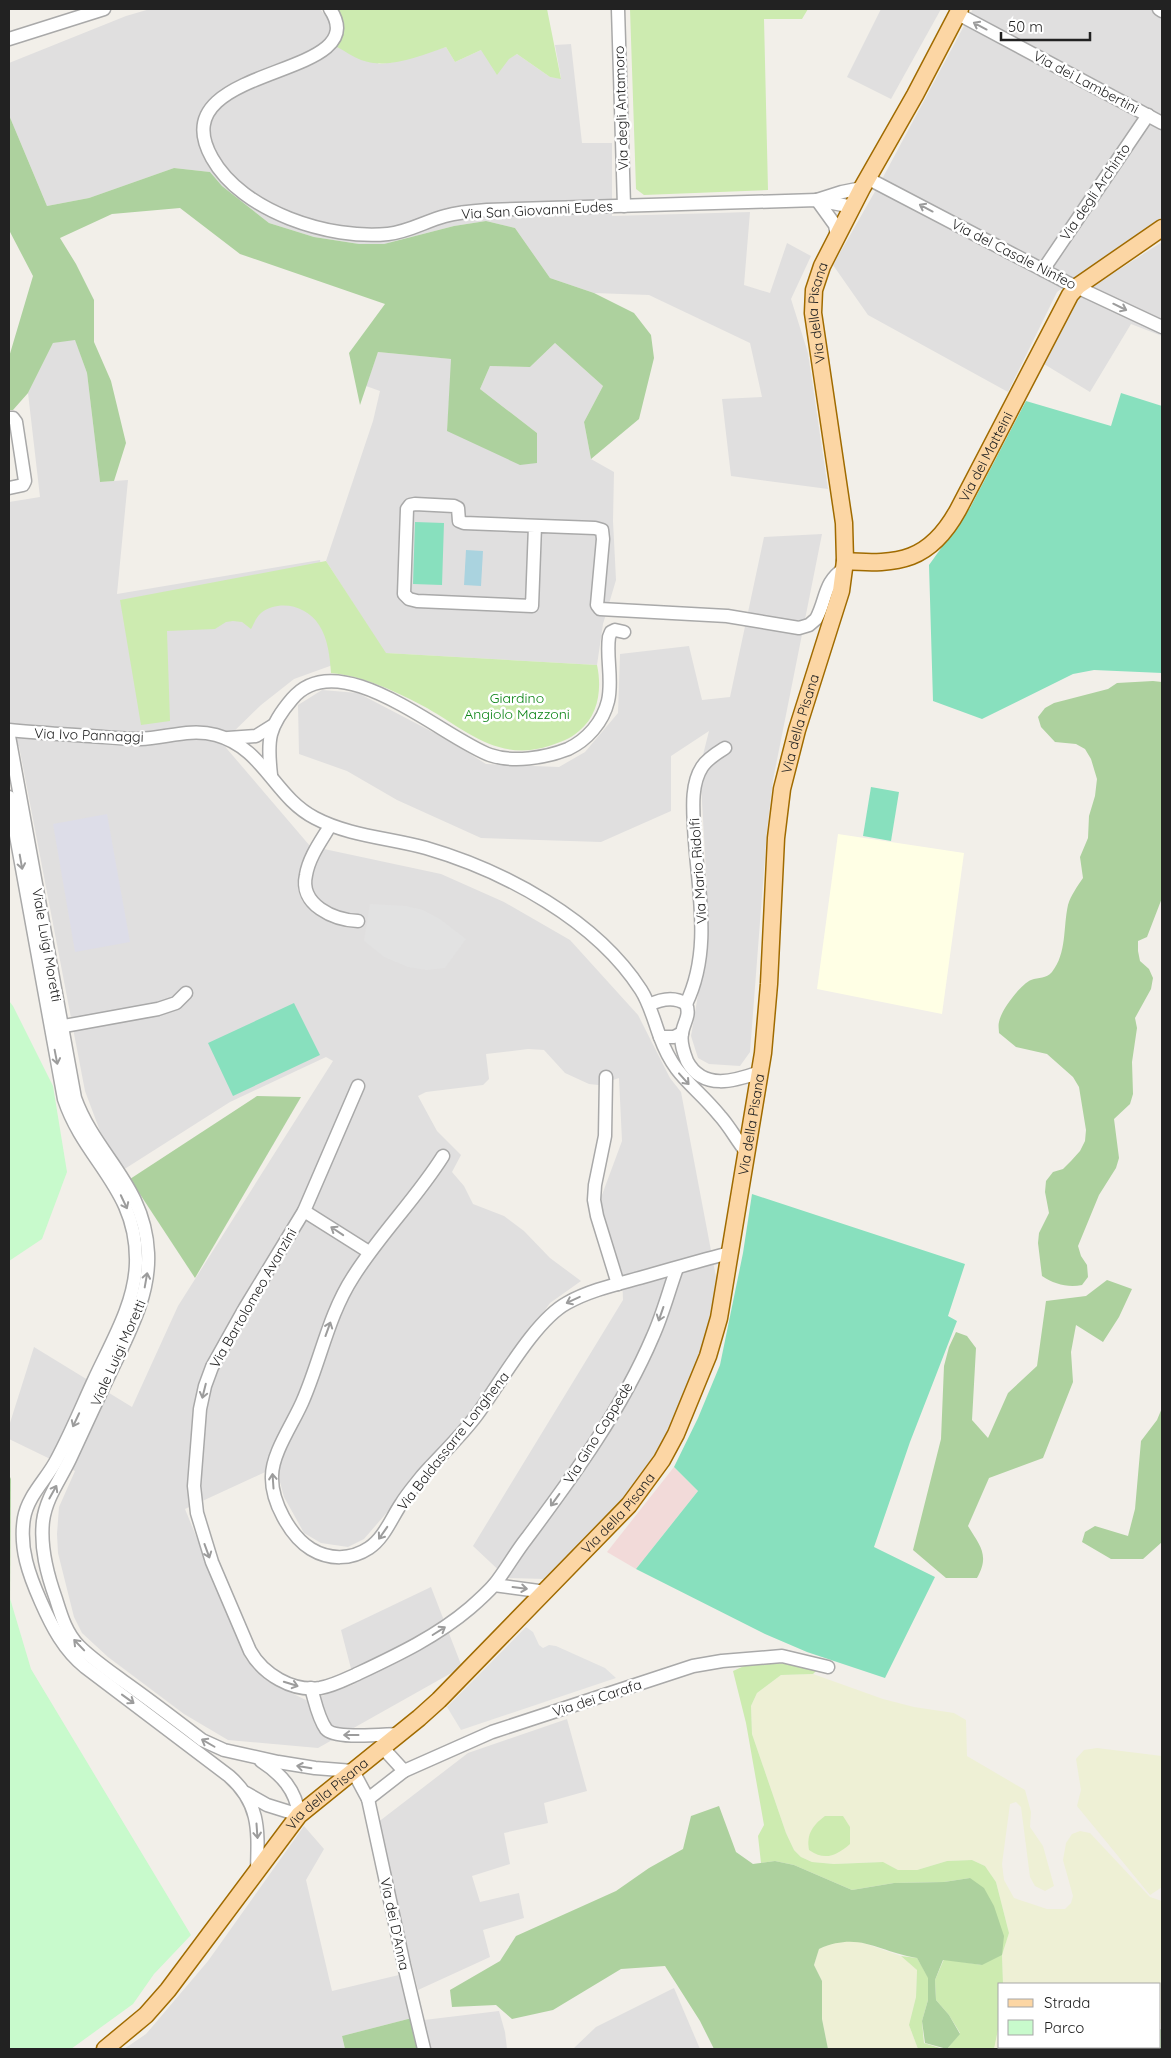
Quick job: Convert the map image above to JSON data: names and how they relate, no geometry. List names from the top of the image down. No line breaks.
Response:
{"streets":{"main road":["Via della Pisana","Via dei Matteini"],"street":["Via dei Lambertini","Via degli Antamoro","Via degli Archinto","Via San Giovanni Eudes","Via del Casale Ninfeo","Via Ivo Pannaggi","Via Mario Ridolfi","Viale Luigi Moretti","Via Bartolomeo Avanzini","Via Gino Coppedè","Via Baldassarre Longhena","Via dei Carafa","Via dei D’Anna"]},"crossings":[["Via dei Lambertini","Via degli Archinto"],["Via dei Lambertini","Via della Pisana"],["Via degli Antamoro","Via San Giovanni Eudes"],["Via degli Archinto","Via del Casale Ninfeo"],["Via San Giovanni Eudes","Via del Casale Ninfeo"],["Via San Giovanni Eudes","Via della Pisana"],["Via del Casale Ninfeo","Via della Pisana"],["Via del Casale Ninfeo","Via dei Matteini"],["Via della Pisana","Via dei Matteini"],["Via della Pisana","Viale Luigi Moretti"],["Via della Pisana","Via Baldassarre Longhena"],["Via della Pisana","Via dei D’Anna"],["Via Ivo Pannaggi","Via Mario Ridolfi"],["Viale Luigi Moretti","Via dei D’Anna"],["Via Bartolomeo Avanzini","Via Gino Coppedè"],["Via Gino Coppedè","Via Baldassarre Longhena"],["Via dei Carafa","Via dei D’Anna"]],"one_way":["Via dei Lambertini","Via Gino Coppedè"],"parks":["Giardino Angiolo Mazzoni"],"legend":["Strada","Parco"],"scale_bar":"50 m"}
